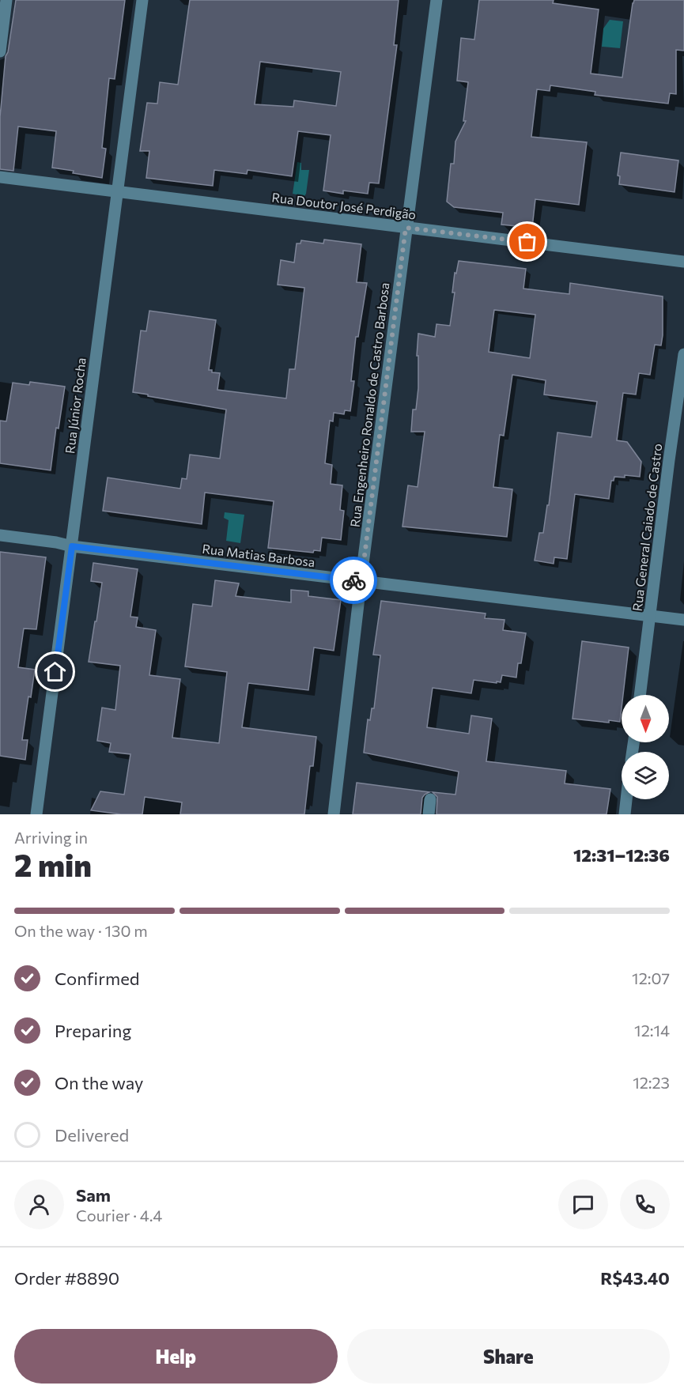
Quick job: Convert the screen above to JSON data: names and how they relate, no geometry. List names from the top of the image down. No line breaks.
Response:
{"streets":{"street":["Rua Doutor José Perdigão","Rua Engenheiro Ronaldo de Castro Barbosa","Rua Júnior Rocha","Rua General Caiado de Castro","Rua Matias Barbosa"]},"crossings":[["Rua Doutor José Perdigão","Rua Engenheiro Ronaldo de Castro Barbosa"],["Rua Doutor José Perdigão","Rua Júnior Rocha"],["Rua Engenheiro Ronaldo de Castro Barbosa","Rua Matias Barbosa"],["Rua Júnior Rocha","Rua Matias Barbosa"],["Rua General Caiado de Castro","Rua Matias Barbosa"]],"north":"bottom","page":{"heading":["2 min","Arriving in","12:31–12:36"],"panel":["Sam","Courier · 4.4","Order #8890","R$43.40"],"bar":"On the way · 130 m","list":[["Confirmed","12:07"],["Preparing","12:14"],["On the way","12:23"],"Delivered"],"buttons":["Help","Share"]}}
